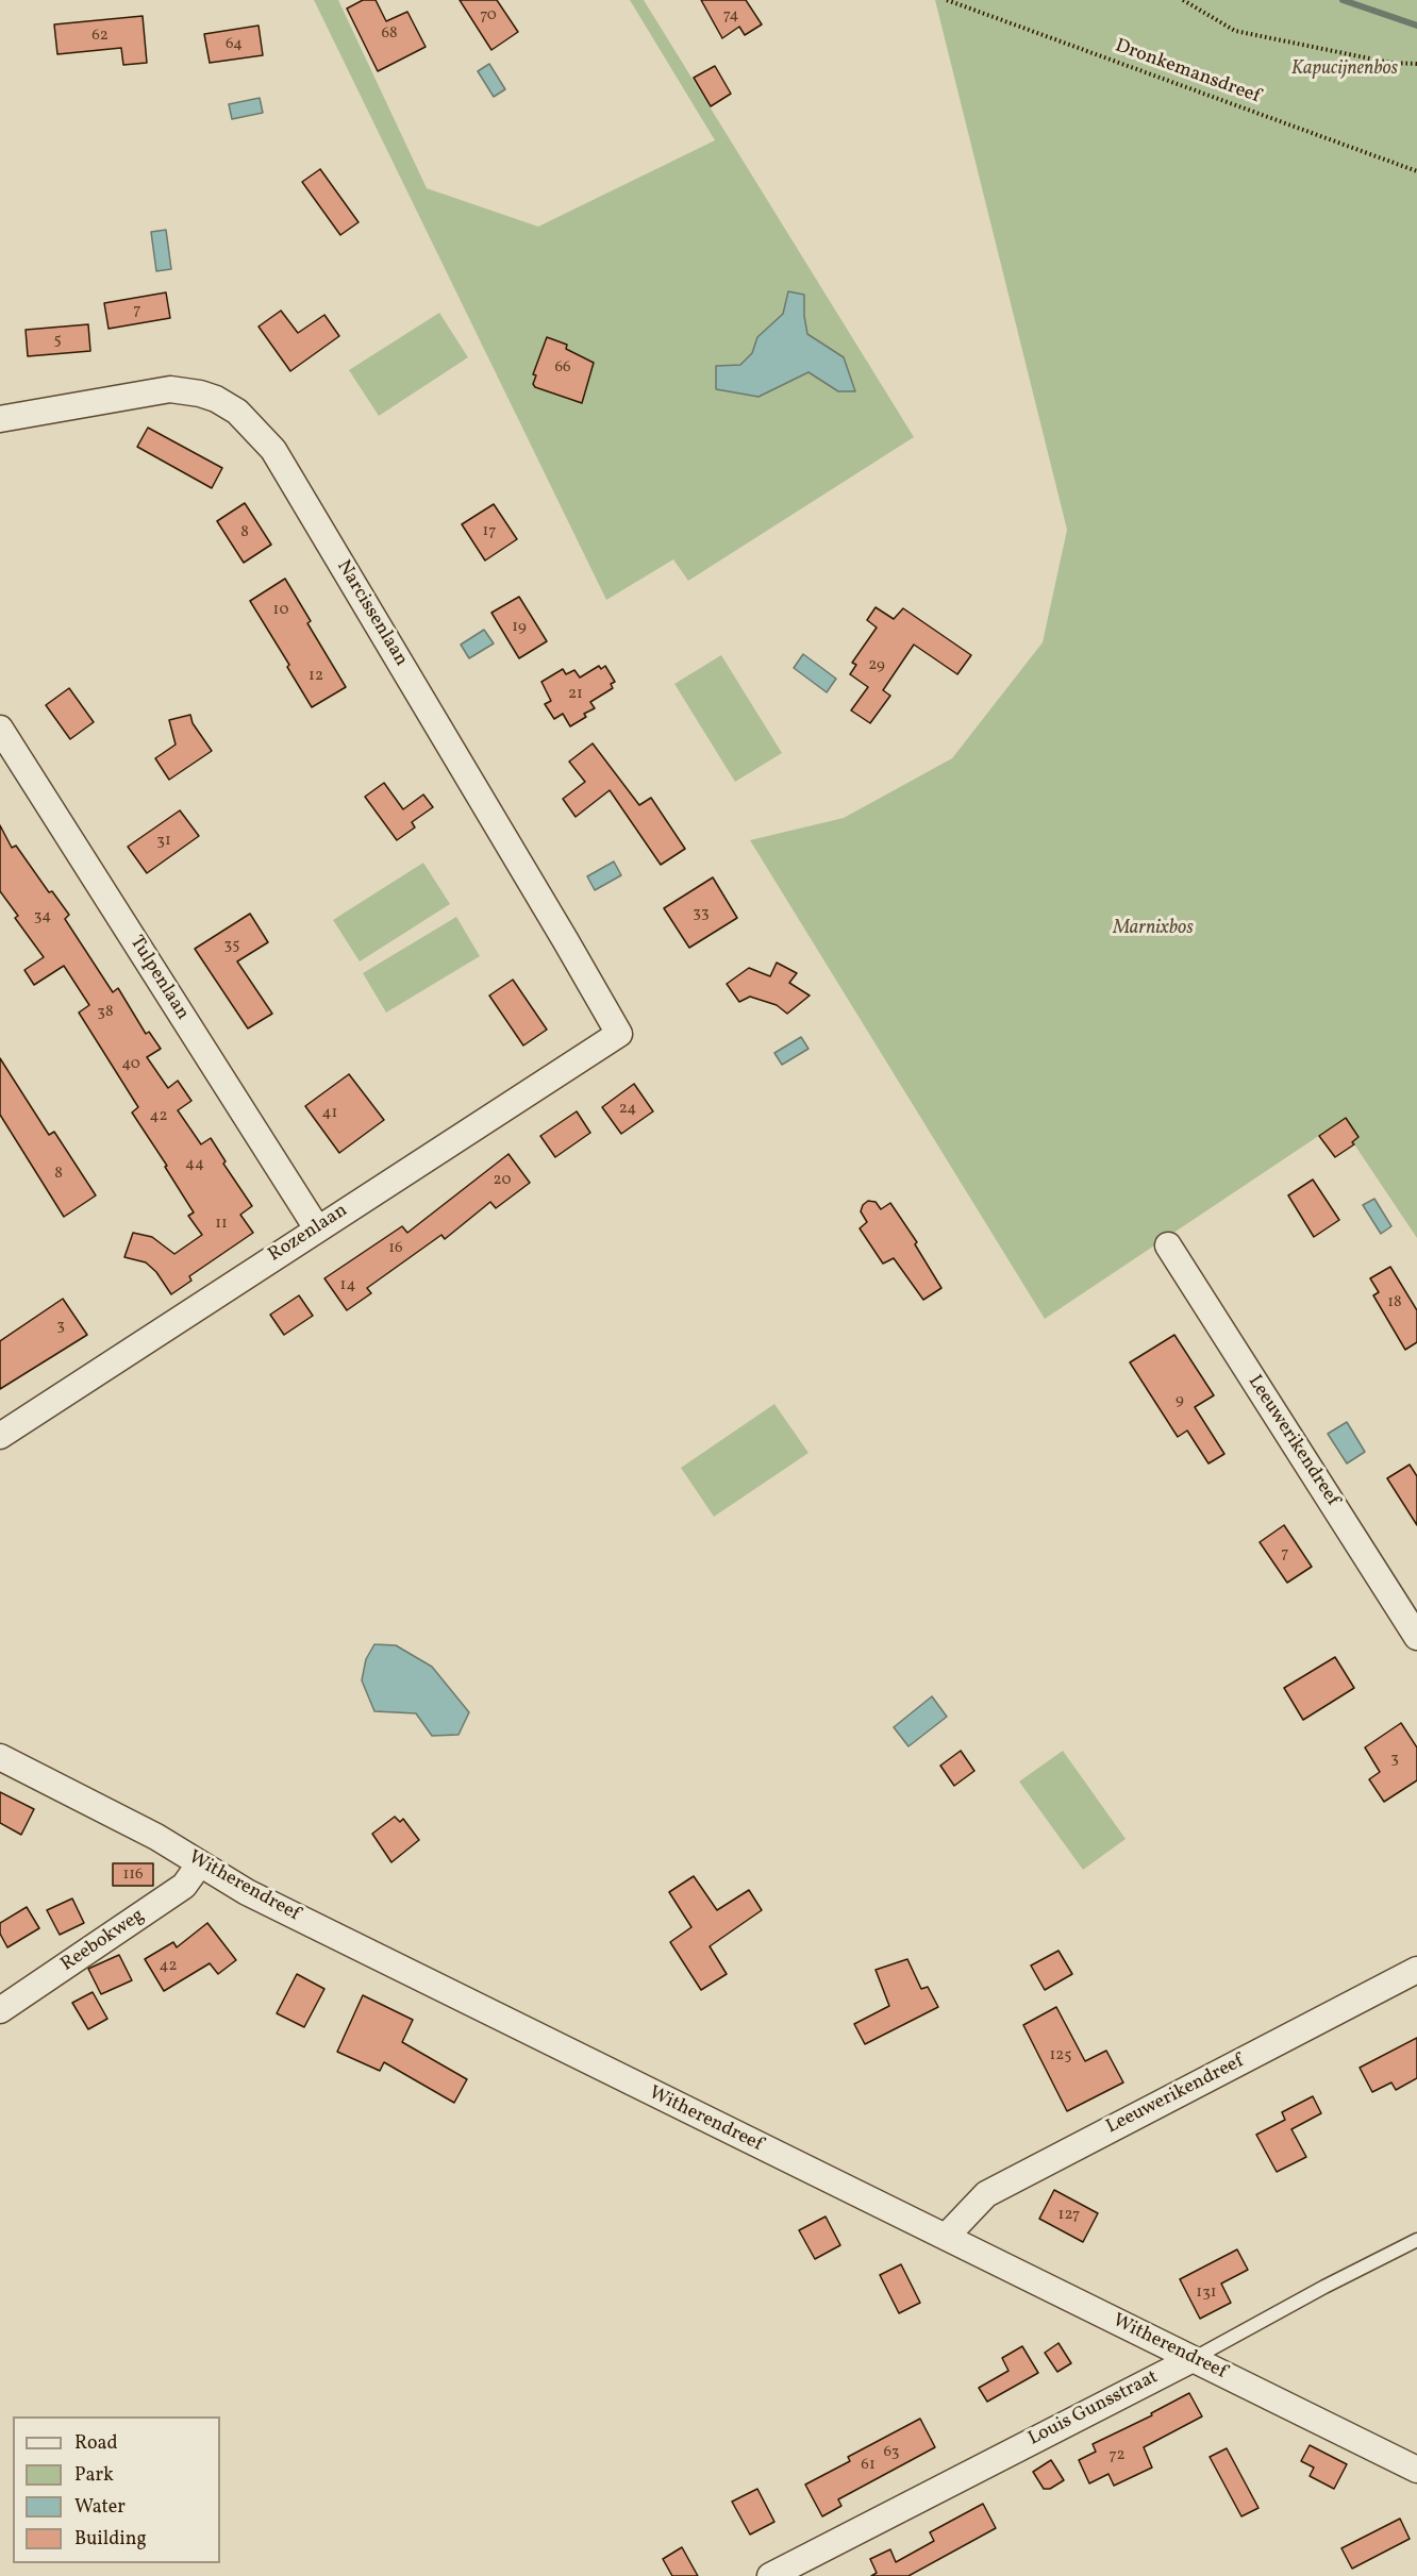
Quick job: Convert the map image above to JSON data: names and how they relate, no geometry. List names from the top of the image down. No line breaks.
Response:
{"streets":{"street":["Narcissenlaan","Tulpenlaan","Rozenlaan","Leeuwerikendreef","Witherendreef","Reebokweg","Louis Gunsstraat"],"path":["Dronkemansdreef"]},"crossings":[["Narcissenlaan","Rozenlaan"],["Tulpenlaan","Rozenlaan"],["Leeuwerikendreef","Witherendreef"],["Witherendreef","Reebokweg"],["Witherendreef","Louis Gunsstraat"]],"parks":["Kapucijnenbos","Marnixbos"],"house_numbers":["70","74","68","62","64","7","5","66","17","8","10","19","29","12","21","31","33","34","35","38","40","24","41","42","44","8","20","11","16","14","18","3","9","7","3","116","42","125","127","131","63","72","61"],"legend":["Road","Park","Water","Building"]}
